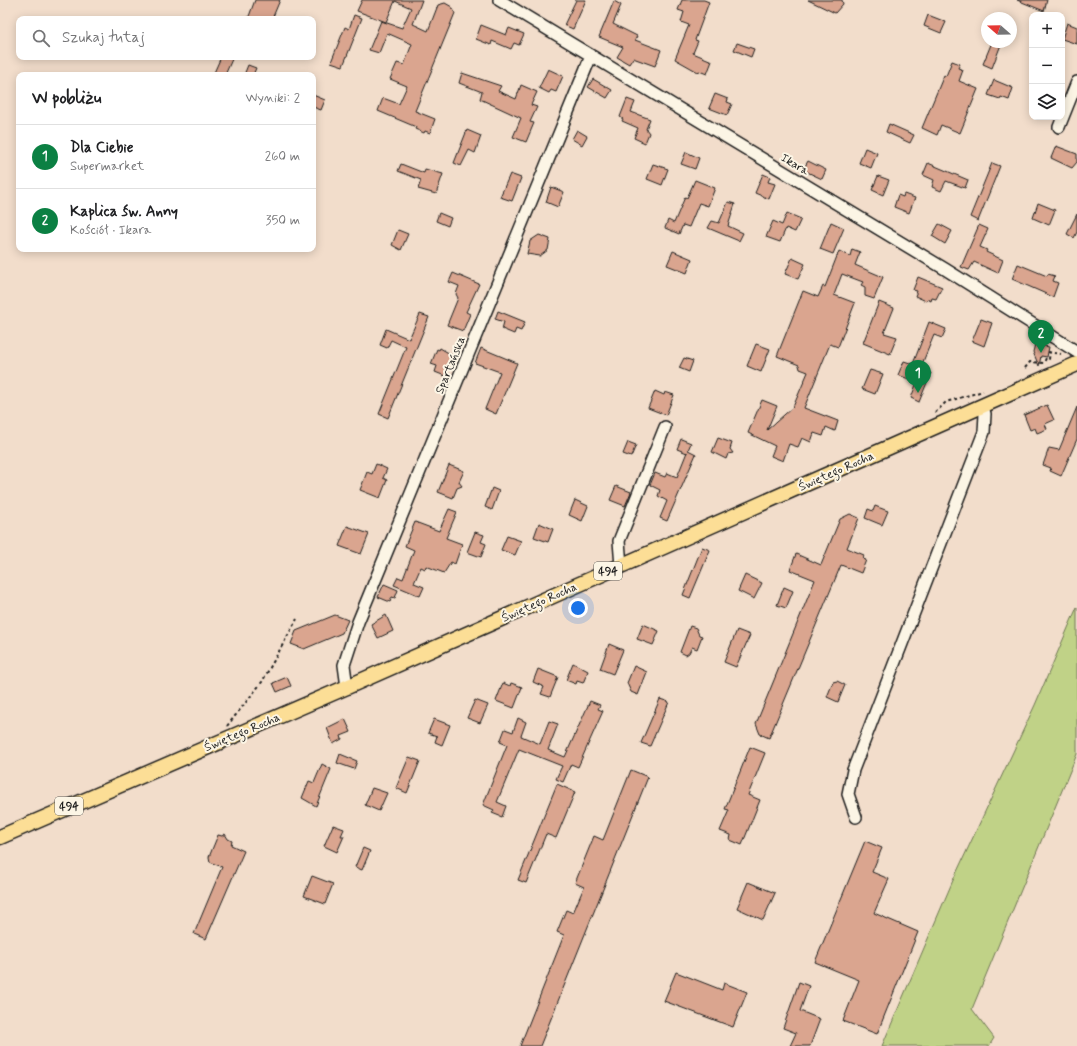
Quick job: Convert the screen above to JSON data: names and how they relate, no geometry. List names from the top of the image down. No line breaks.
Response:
{"streets":{"main road":["Świętego Rocha","494"],"street":["Ikara","Spartańska"]},"crossings":[["Ikara","Spartańska"],["Spartańska","Świętego Rocha"]],"north":"left","page":{"map_buttons":["+","−"],"search":"Szukaj tutaj","heading":["W pobliżu","Wyniki: 2"],"list":[{"mark":"1","name":"Dla Ciebie","note":"Supermarket","value":"260 m"},{"mark":"2","name":"Kaplica św. Anny","note":"Kościół · Ikara","value":"350 m"}],"pins":["2","1"]}}
